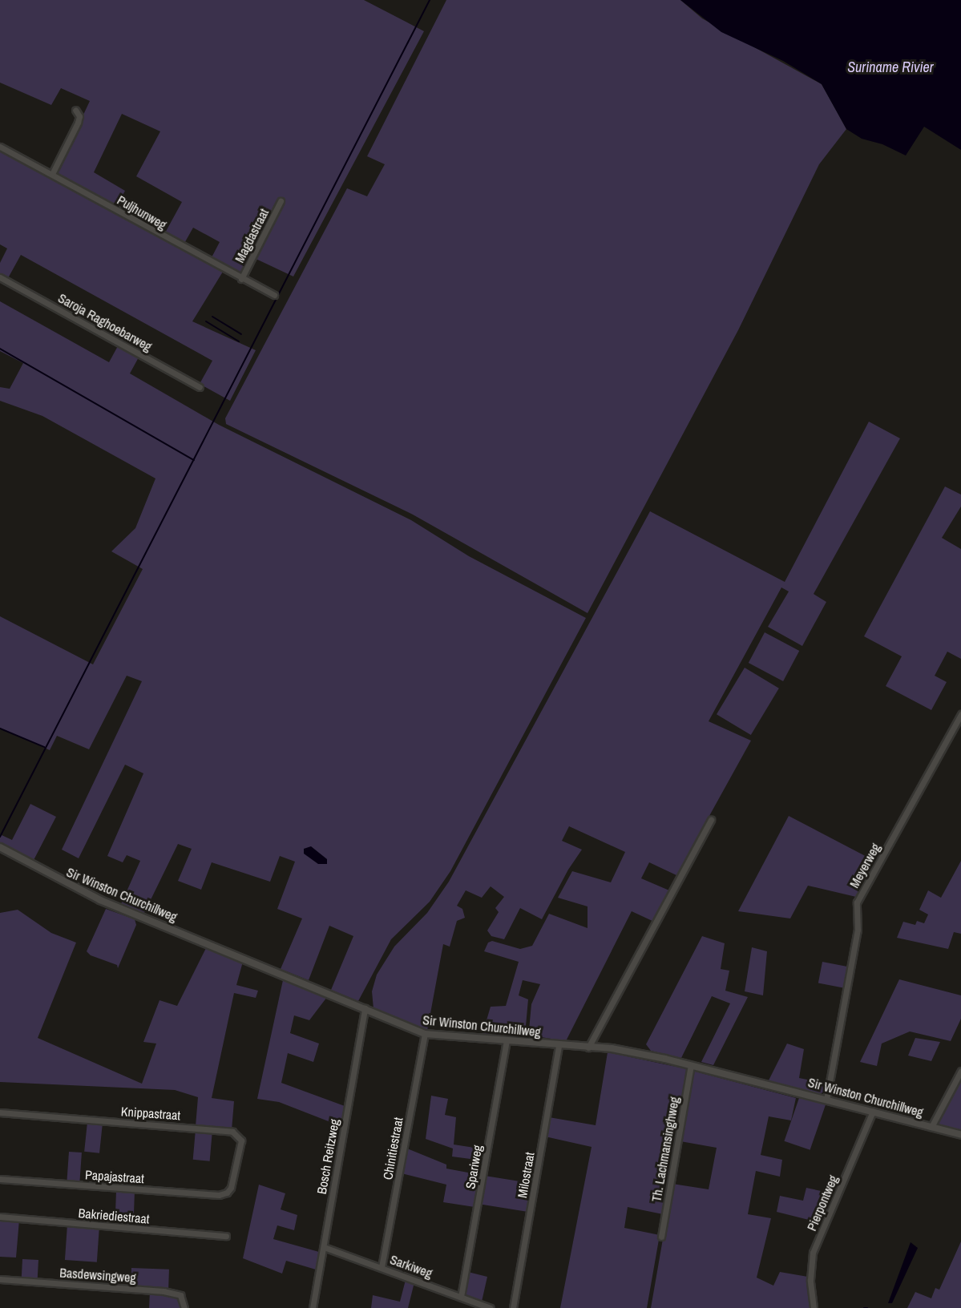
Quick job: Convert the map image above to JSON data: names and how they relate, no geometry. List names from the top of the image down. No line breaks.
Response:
{"streets":{"street":["Puljhunweg","Magdastraat","Saroja Raghoebarweg","Meyerweg","Sir Winston Churchillweg","Knippastraat","Chinitiestraat","Th. Lachmansinghweg","Bosch Reitzweg","Spariweg","Milostraat","Papajastraat","Pierpontweg","Bakriediestraat","Sarkiweg","Basdewsingweg"]},"crossings":[["Puljhunweg","Magdastraat"],["Meyerweg","Sir Winston Churchillweg"],["Sir Winston Churchillweg","Chinitiestraat"],["Sir Winston Churchillweg","Th. Lachmansinghweg"],["Sir Winston Churchillweg","Bosch Reitzweg"],["Sir Winston Churchillweg","Spariweg"],["Sir Winston Churchillweg","Milostraat"],["Sir Winston Churchillweg","Pierpontweg"],["Knippastraat","Papajastraat"],["Chinitiestraat","Sarkiweg"],["Bosch Reitzweg","Sarkiweg"],["Spariweg","Sarkiweg"]],"water":["Suriname Rivier"]}
